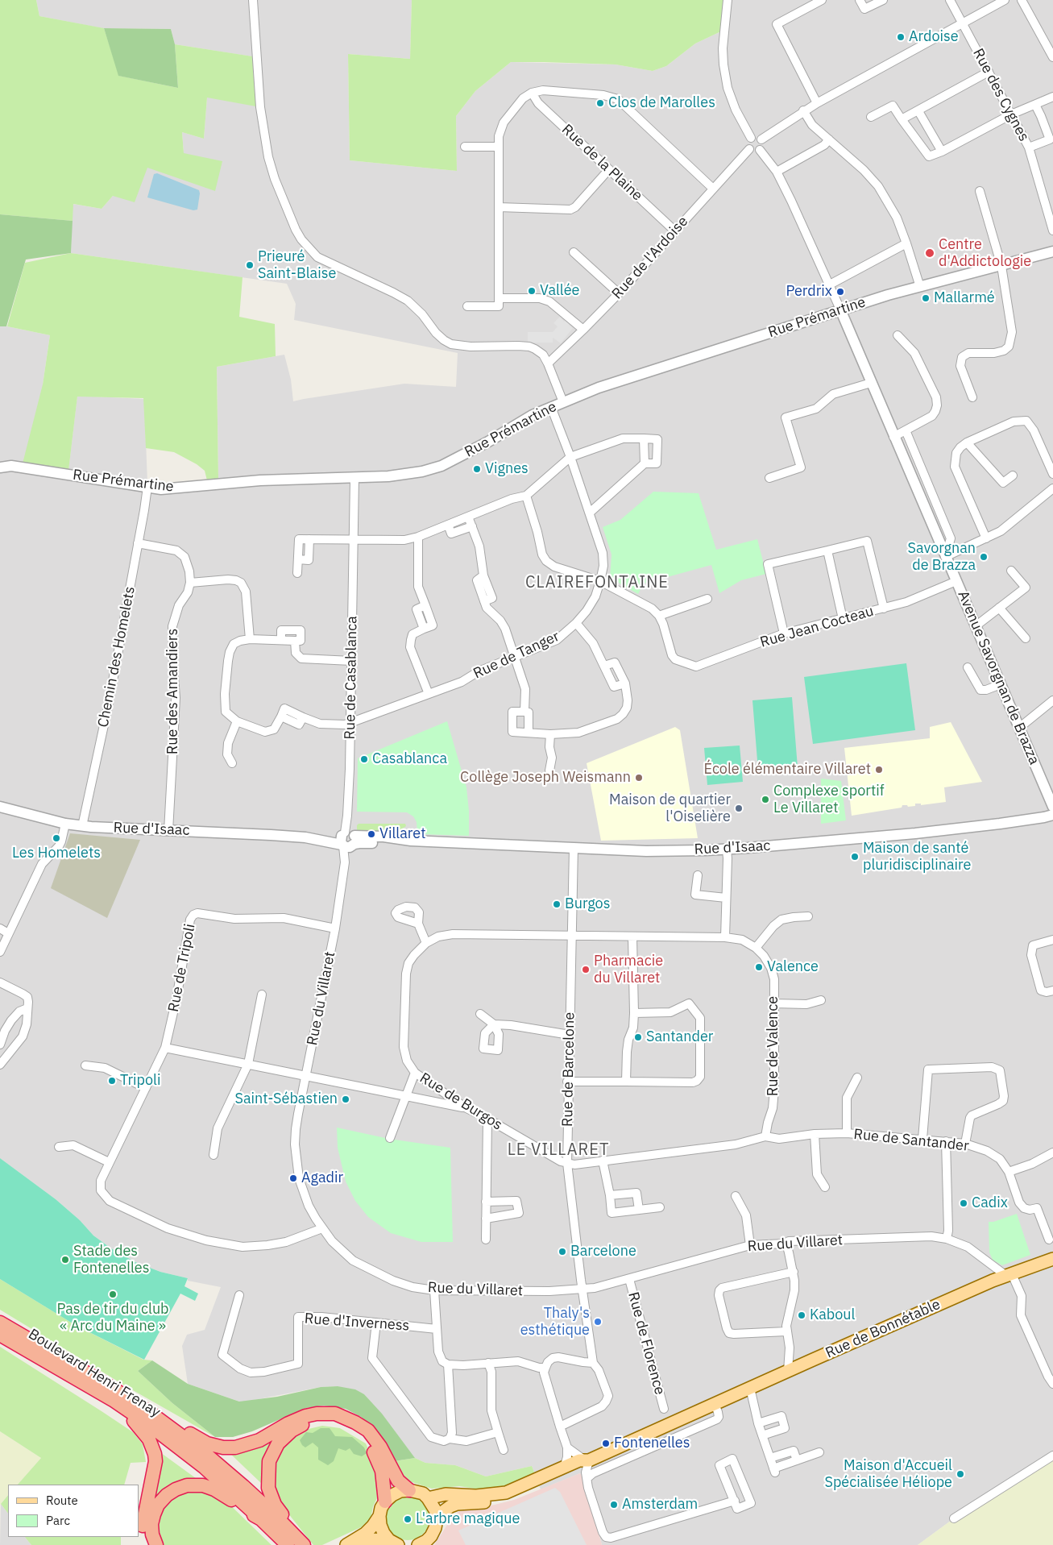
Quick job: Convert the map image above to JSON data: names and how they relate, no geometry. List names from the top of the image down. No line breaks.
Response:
{"streets":{"highway":["Boulevard Henri Frenay"],"main road":["Rue de Bonnétable"],"street":["Rue des Cygnes","Rue de la Plaine","Rue de l'Ardoise","Rue Prémartine","Rue Jean Cocteau","Rue de Tanger","Chemin des Homelets","Rue de Casablanca","Avenue Savorgnan de Brazza","Rue des Amandiers","Rue d'Isaac","Rue de Tripoli","Rue du Villaret","Rue de Valence","Rue de Barcelone","Rue de Burgos","Rue de Santander","Rue d'Inverness","Rue de Florence"]},"crossings":[["Rue de la Plaine","Rue de l'Ardoise"],["Rue de l'Ardoise","Avenue Savorgnan de Brazza"],["Rue Prémartine","Rue de Tanger"],["Rue Prémartine","Chemin des Homelets"],["Rue Prémartine","Rue de Casablanca"],["Rue Prémartine","Avenue Savorgnan de Brazza"],["Rue Jean Cocteau","Avenue Savorgnan de Brazza"],["Rue de Tanger","Rue de Casablanca"],["Chemin des Homelets","Rue d'Isaac"],["Rue de Casablanca","Rue d'Isaac"],["Rue de Casablanca","Rue du Villaret"],["Rue des Amandiers","Rue d'Isaac"],["Rue d'Isaac","Rue du Villaret"],["Rue d'Isaac","Rue de Barcelone"],["Rue de Tripoli","Rue du Villaret"],["Rue du Villaret","Rue de Barcelone"],["Rue du Villaret","Rue de Bonnétable"],["Rue du Villaret","Rue de Florence"],["Rue de Valence","Rue de Barcelone"],["Rue de Valence","Rue de Burgos"],["Rue de Valence","Rue de Santander"],["Rue de Barcelone","Rue de Burgos"]],"districts":["CLAIREFONTAINE","LE VILLARET"],"places":["Ardoise","Clos de Marolles","Centre d'Addictologie","Prieuré Saint-Blaise","Vallée","Perdrix","Mallarmé","Vignes","Savorgnan de Brazza","Casablanca","École élémentaire Villaret","Collège Joseph Weismann","Complexe sportif Le Villaret","Maison de quartier l'Oiselière","Villaret","Les Homelets","Maison de santé pluridisciplinaire","Burgos","Valence","Pharmacie du Villaret","Santander","Tripoli","Saint-Sébastien","Agadir","Cadix","Barcelone","Stade des Fontenelles","Pas de tir du club « Arc du Maine »","Kaboul","Thaly's esthétique","Fontenelles","Maison d'Accueil Spécialisée Héliope","Amsterdam","L'arbre magique"],"legend":["Route","Parc"]}
